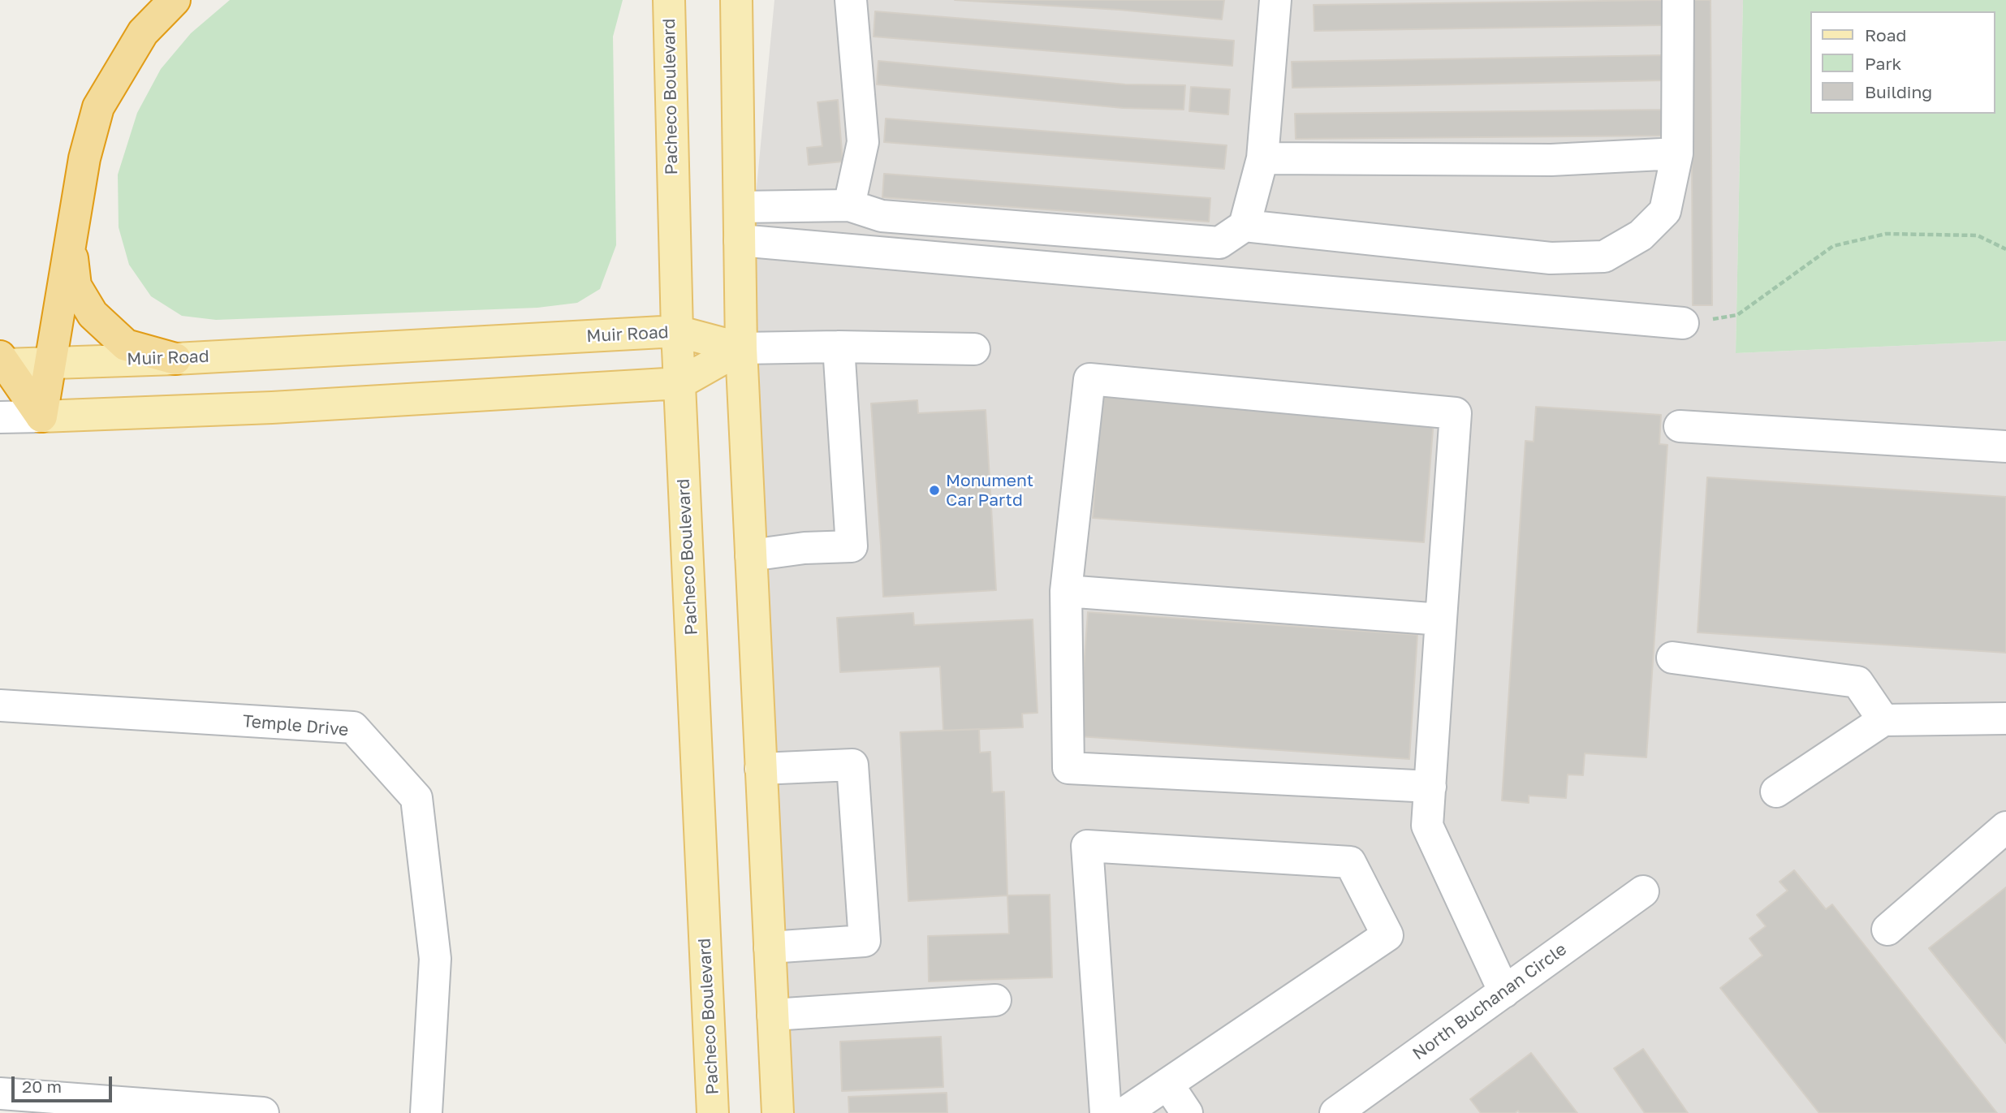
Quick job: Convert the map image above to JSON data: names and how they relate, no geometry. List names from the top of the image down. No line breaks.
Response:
{"streets":{"main road":["Pacheco Boulevard","Muir Road"],"street":["Temple Drive","North Buchanan Circle"]},"crossings":[["Pacheco Boulevard","Muir Road"]],"places":["Monument Car Partd"],"legend":["Road","Park","Building"],"scale_bar":"20 m"}
